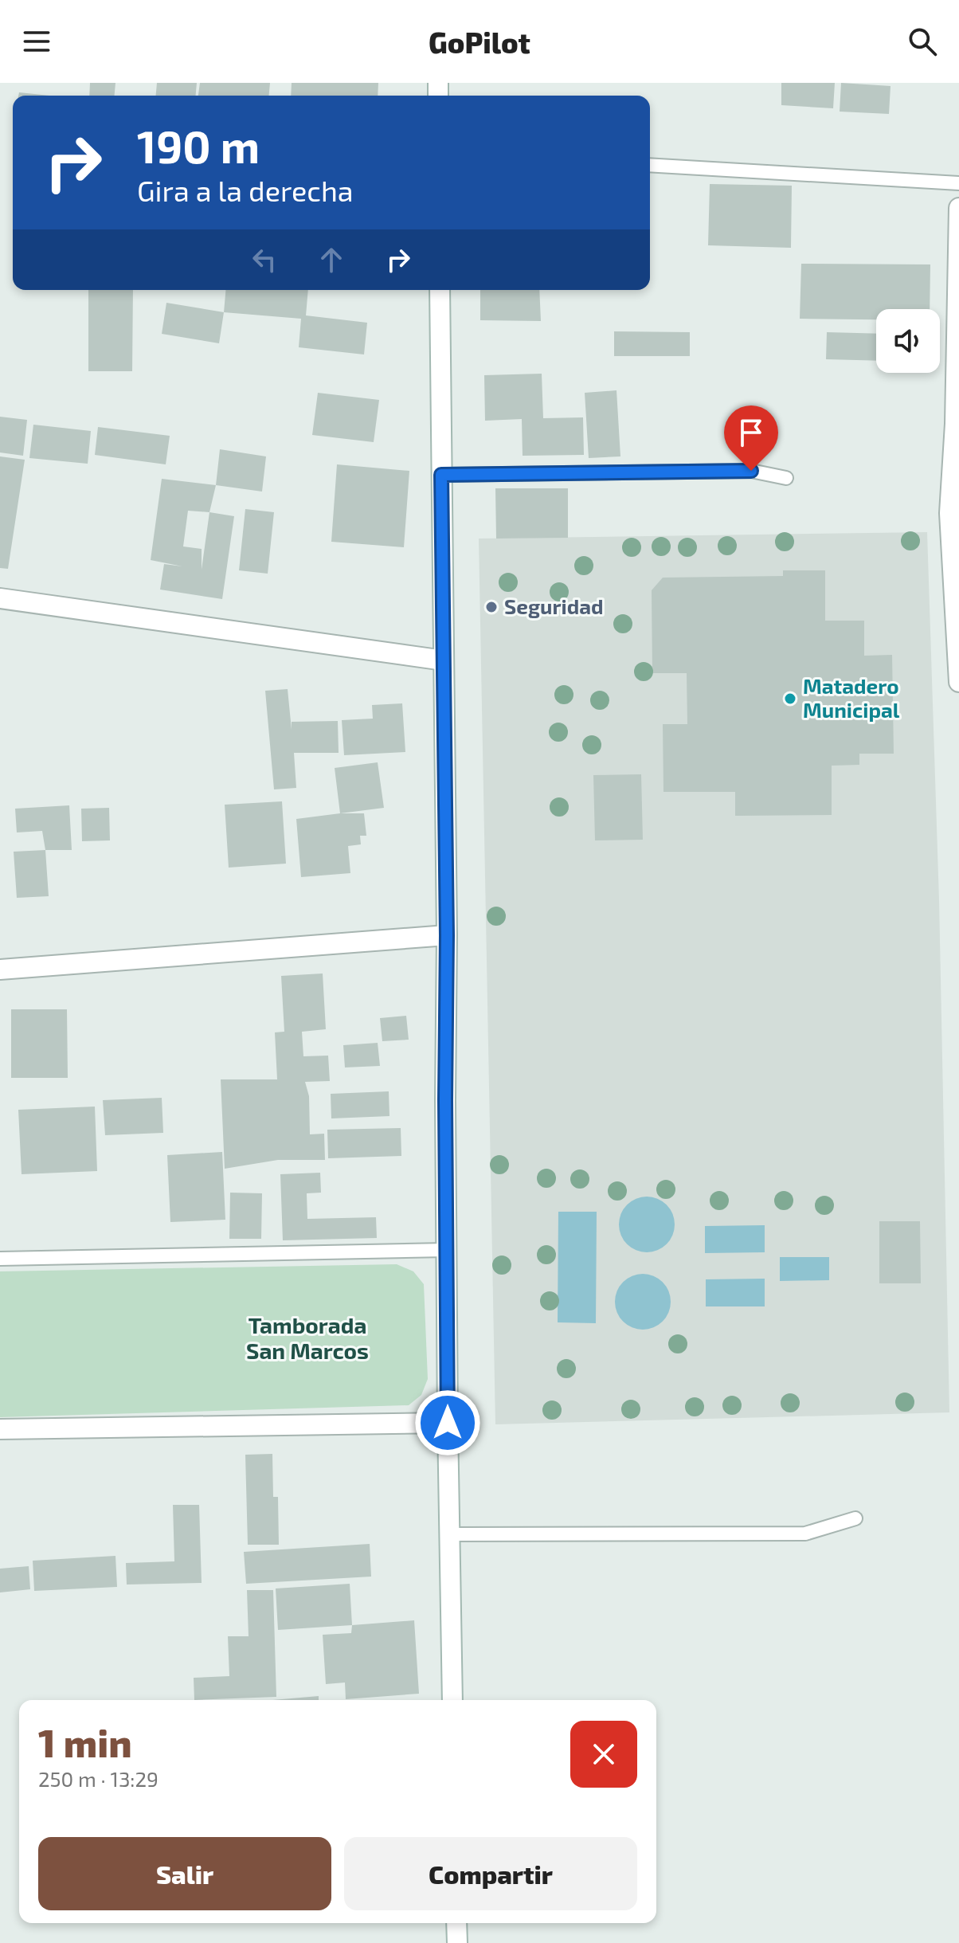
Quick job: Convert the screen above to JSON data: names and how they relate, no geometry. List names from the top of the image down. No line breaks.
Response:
{"districts":["Tamborada San Marcos"],"places":["Seguridad","Matadero Municipal"],"page":{"header":"GoPilot","turn":["190 m","Gira a la derecha"],"heading":["1 min","250 m · 13:29"],"buttons":["Salir","Compartir"]}}
